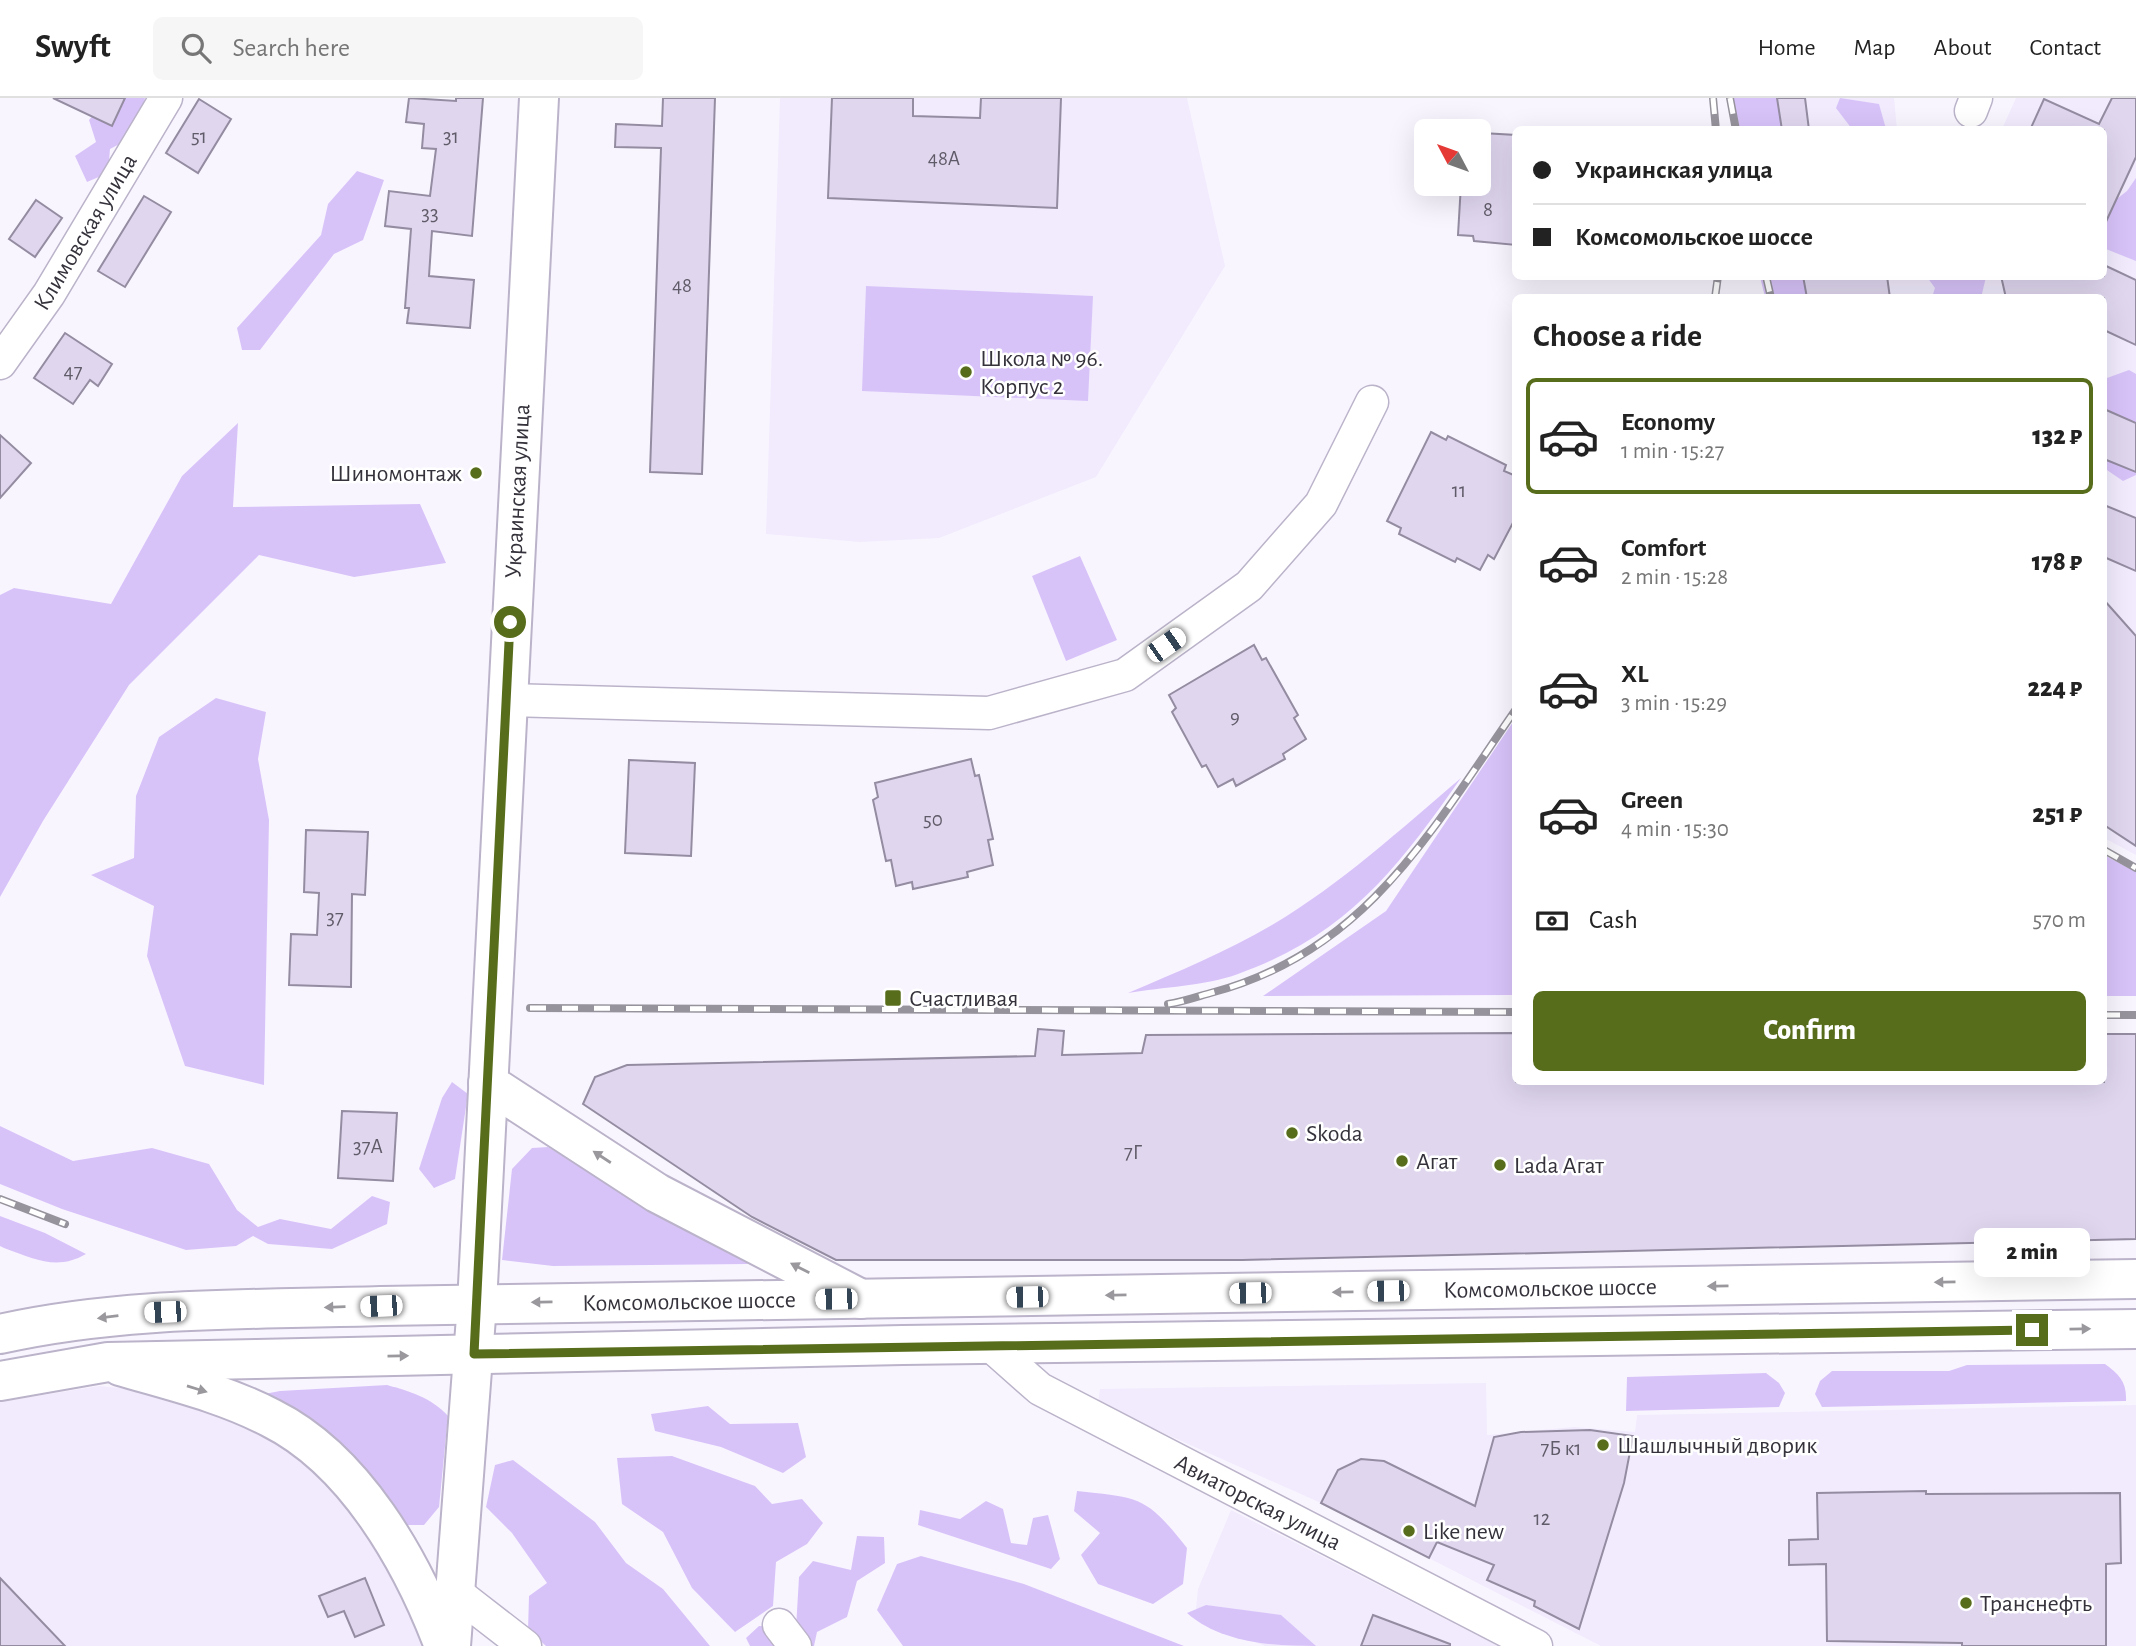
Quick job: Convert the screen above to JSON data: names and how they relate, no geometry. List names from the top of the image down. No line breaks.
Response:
{"streets":{"main road":["Украинская улица","Комсомольское шоссе"],"street":["Климовская улица","Авиаторская улица"]},"crossings":[["Украинская улица","Комсомольское шоссе"],["Комсомольское шоссе","Авиаторская улица"]],"places":{"other":["Школа № 96. Корпус 2","Шиномонтаж","Skoda","Агат","Lada Агат","Шашлычный дворик","Like new","Транснефть"],"transit":["Счастливая"]},"house_numbers":["51","31","48А","8","33","48","47","11","9","50","37","37А","7Г","7Б к1","12"],"north":"top left","page":{"header":"Swyft","search":"Search here","nav":["Home","Map","About","Contact"],"banner":["Украинская улица","Комсомольское шоссе"],"heading":"Choose a ride","list":[{"name":"Economy","note":"1 min · 15:27","value":"132 ₽"},{"name":"Comfort","note":"2 min · 15:28","value":"178 ₽"},{"name":"XL","note":"3 min · 15:29","value":"224 ₽"},{"name":"Green","note":"4 min · 15:30","value":"251 ₽"}],"pay":["Cash","570 m"],"buttons":"Confirm","bubble":"2 min"}}
